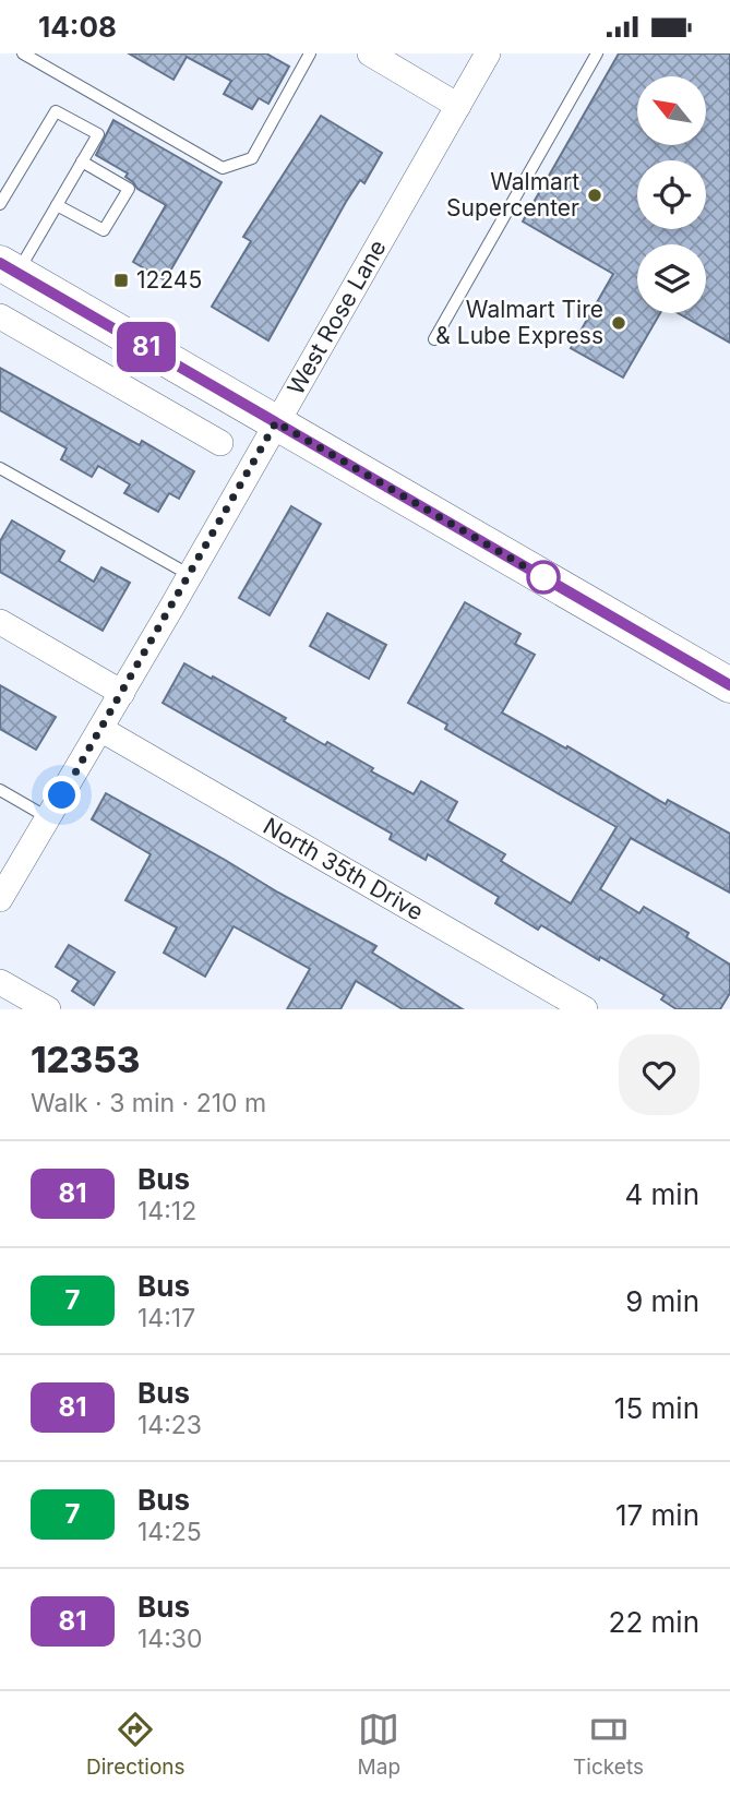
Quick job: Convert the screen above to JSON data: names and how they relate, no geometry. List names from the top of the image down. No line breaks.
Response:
{"streets":{"street":["West Rose Lane","North 35th Drive"]},"crossings":[["West Rose Lane","North 35th Drive"]],"places":{"other":["Walmart Supercenter","Walmart Tire & Lube Express"],"transit":["12245"]},"lines":["bus line 81"],"north":"top left","page":{"status":"14:08","on_map":"81","heading":["12353","Walk · 3 min · 210 m"],"list":[{"mark":"81","name":"Bus","note":"14:12","value":"4 min"},{"mark":"7","name":"Bus","note":"14:17","value":"9 min"},{"mark":"81","name":"Bus","note":"14:23","value":"15 min"},{"mark":"7","name":"Bus","note":"14:25","value":"17 min"},{"mark":"81","name":"Bus","note":"14:30","value":"22 min"}],"tabs":["Directions","Map","Tickets"]}}
